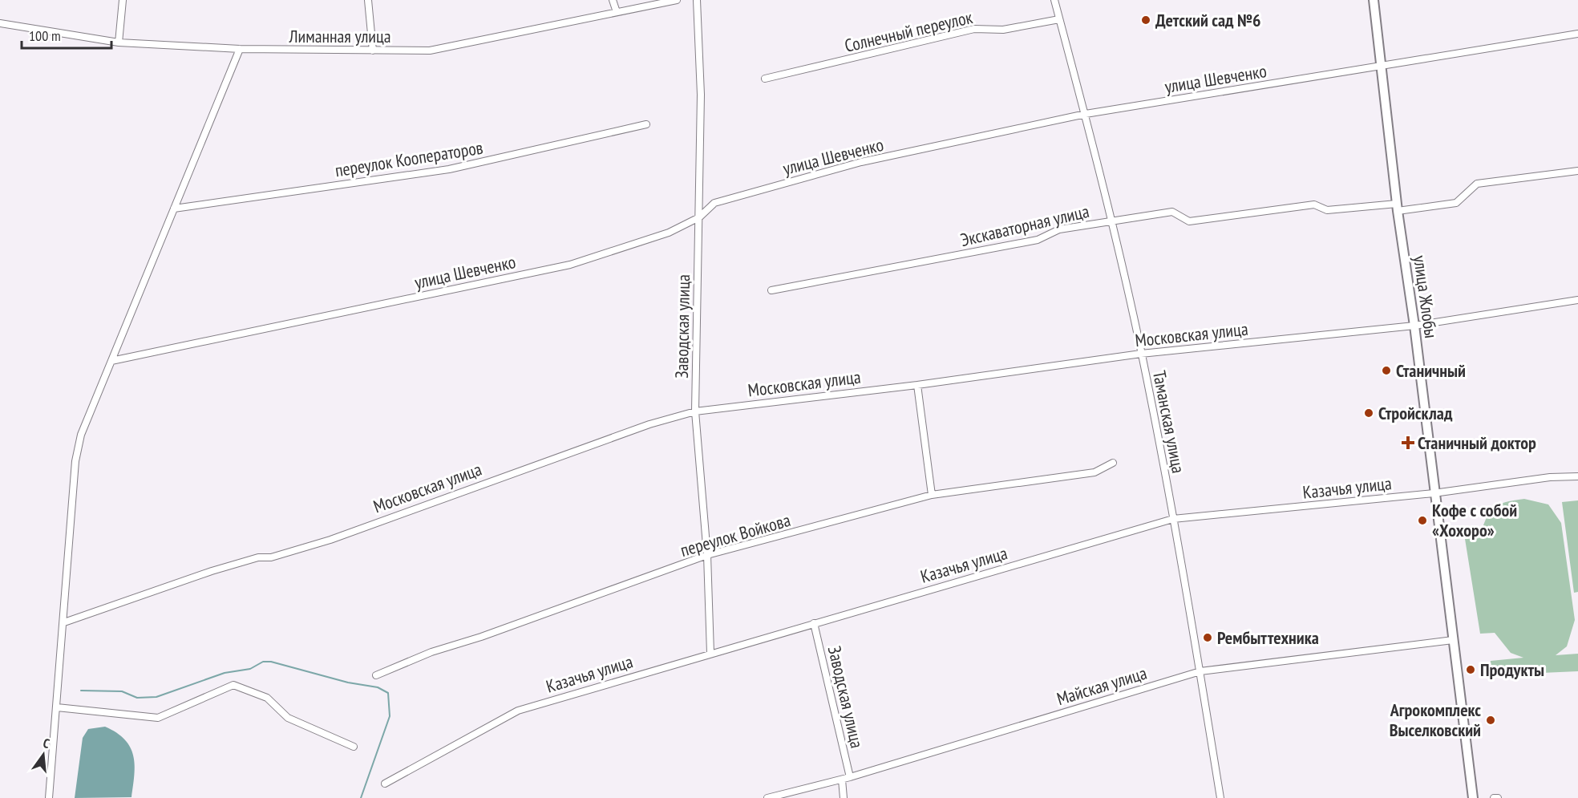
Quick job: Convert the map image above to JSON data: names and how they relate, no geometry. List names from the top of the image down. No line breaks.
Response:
{"streets":{"street":["Солнечный переулок","Лиманная улица","улица Шевченко","переулок Кооператоров","Экскаваторная улица","улица Жлобы","Заводская улица","Московская улица","Таманская улица","Казачья улица","переулок Войкова","Майская улица"]},"crossings":[["Солнечный переулок","Таманская улица"],["улица Шевченко","улица Жлобы"],["улица Шевченко","Заводская улица"],["улица Шевченко","Таманская улица"],["Экскаваторная улица","улица Жлобы"],["Экскаваторная улица","Таманская улица"],["улица Жлобы","Московская улица"],["улица Жлобы","Казачья улица"],["улица Жлобы","Майская улица"],["Заводская улица","Московская улица"],["Заводская улица","Казачья улица"],["Заводская улица","переулок Войкова"],["Заводская улица","Майская улица"],["Московская улица","Таманская улица"],["Таманская улица","Казачья улица"],["Таманская улица","Майская улица"]],"places":{"other":["Детский сад №6","Станичный","Стройсклад","Кофе с собой «Хохоро»","Рембыттехника","Продукты","Агрокомплекс Выселковский"],"health":["Станичный доктор"]},"scale_bar":"100 m","north":"top"}
